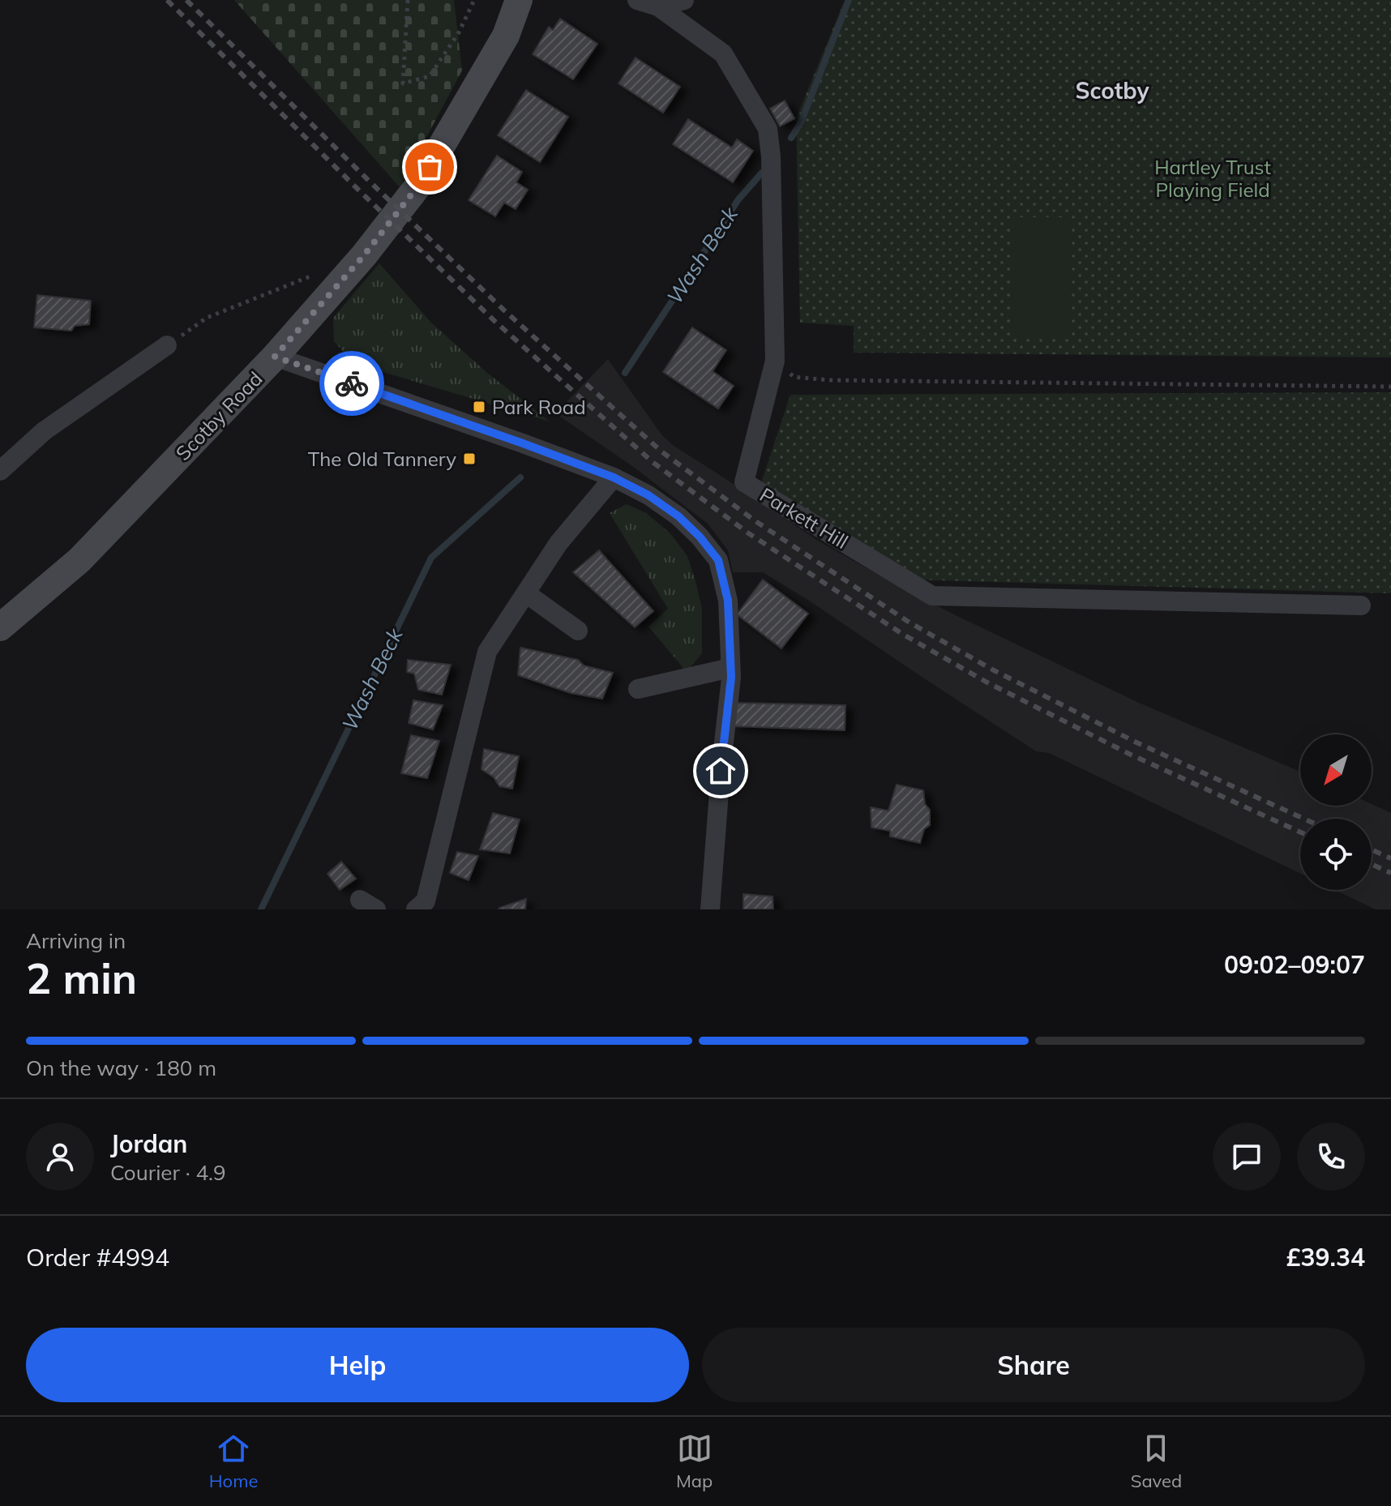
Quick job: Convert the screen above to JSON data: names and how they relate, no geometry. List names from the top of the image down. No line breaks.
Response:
{"streets":{"street":["Scotby Road","Parkett Hill"]},"districts":["Scotby"],"water":["Wash Beck"],"parks":["Hartley Trust Playing Field"],"places":{"transit":["Park Road","The Old Tannery"]},"north":"bottom left","page":{"heading":["2 min","Arriving in","09:02–09:07"],"panel":["Jordan","Courier · 4.9","Order #4994","£39.34"],"bar":"On the way · 180 m","buttons":["Help","Share"],"tabs":["Home","Map","Saved"]}}
